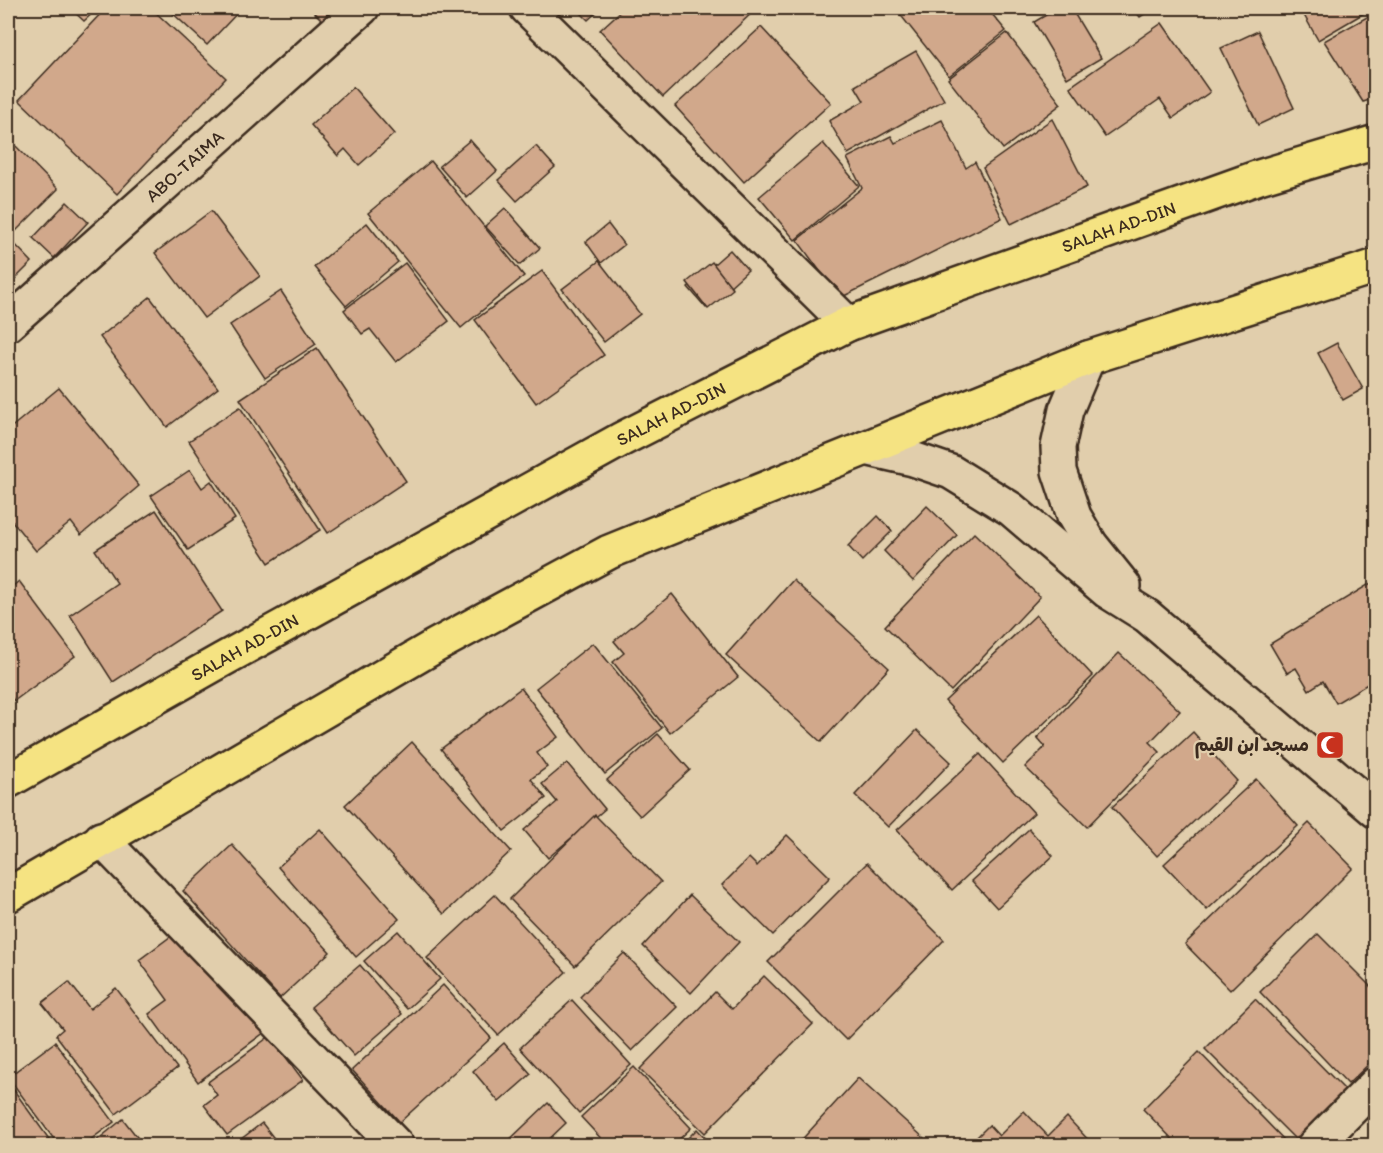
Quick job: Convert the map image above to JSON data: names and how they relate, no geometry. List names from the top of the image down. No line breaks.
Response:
{"streets":{"highway":["SALAH AD-DIN"],"street":["ABO-TAIMA"]},"places":{"mosque":["مسجد ابن القيم"]}}
